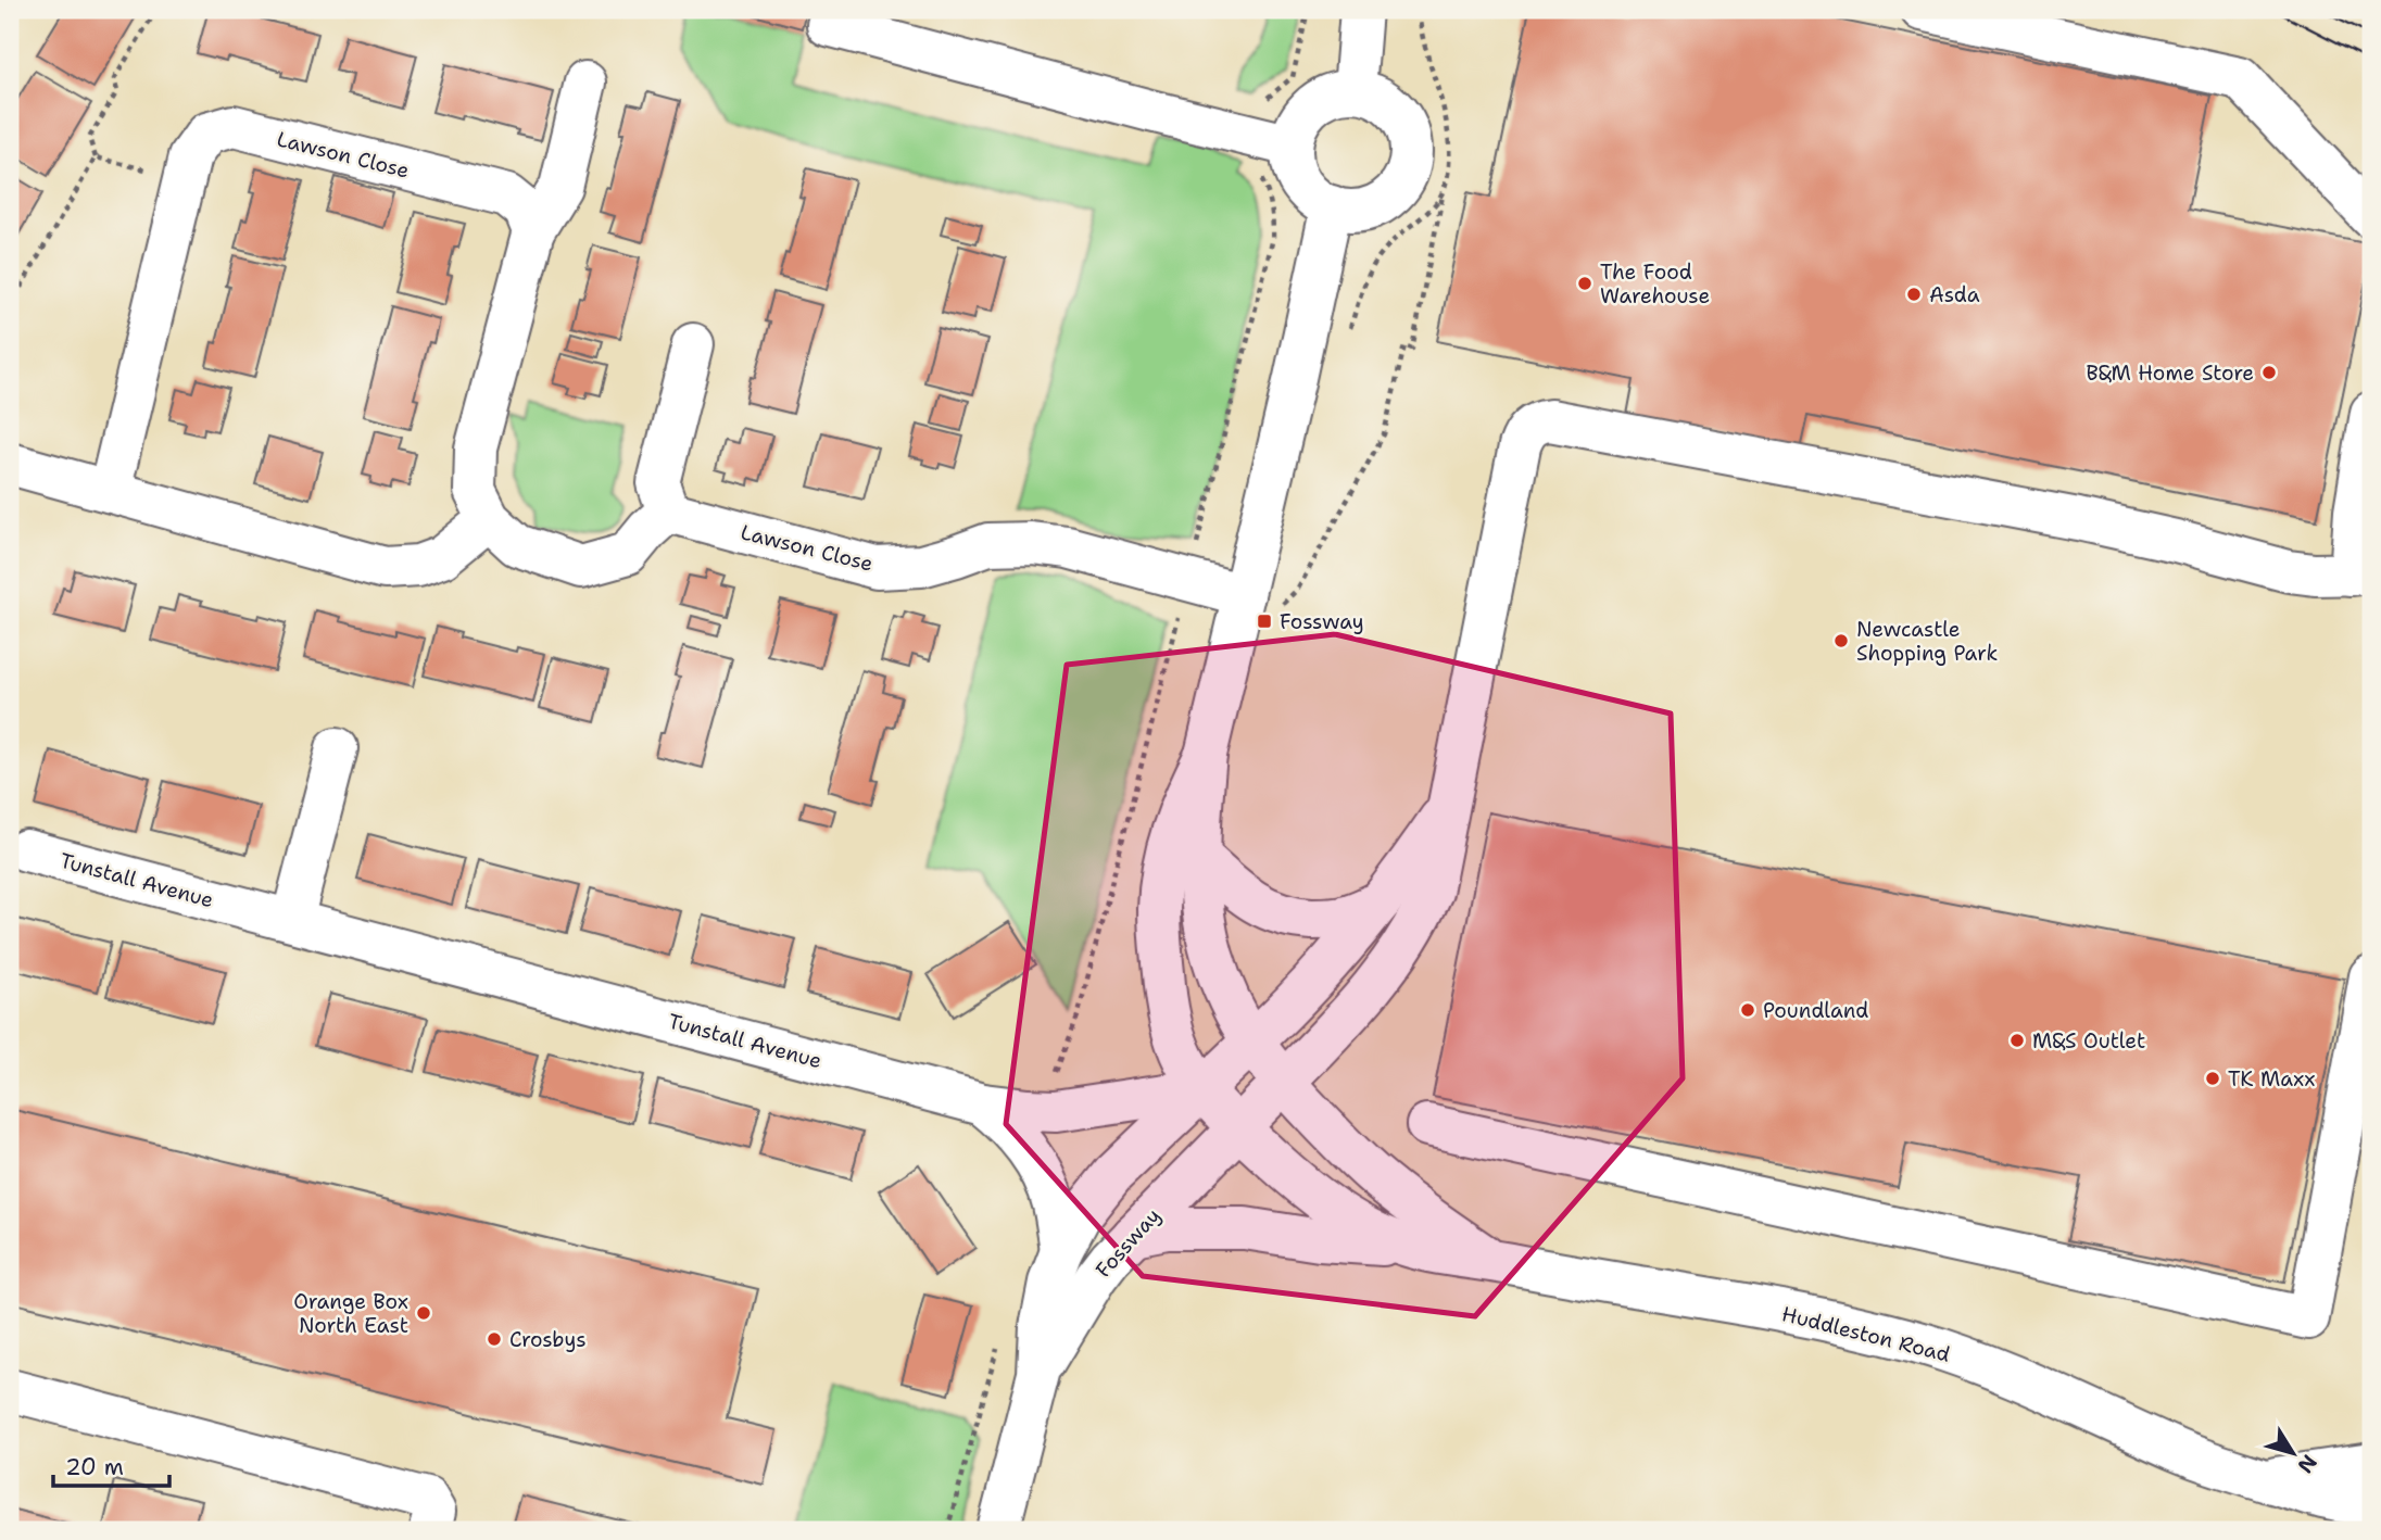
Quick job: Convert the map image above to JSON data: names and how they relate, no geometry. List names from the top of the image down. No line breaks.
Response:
{"streets":{"street":["Lawson Close","Tunstall Avenue","Fossway","Huddleston Road"]},"crossings":[["Tunstall Avenue","Fossway"],["Tunstall Avenue","Huddleston Road"],["Fossway","Huddleston Road"]],"places":{"other":["The Food Warehouse","Asda","B&M Home Store","Newcastle Shopping Park","Poundland","M&S Outlet","TK Maxx","Orange Box North East","Crosbys"],"transit":["Fossway"]},"scale_bar":"20 m","north":"bottom right"}
